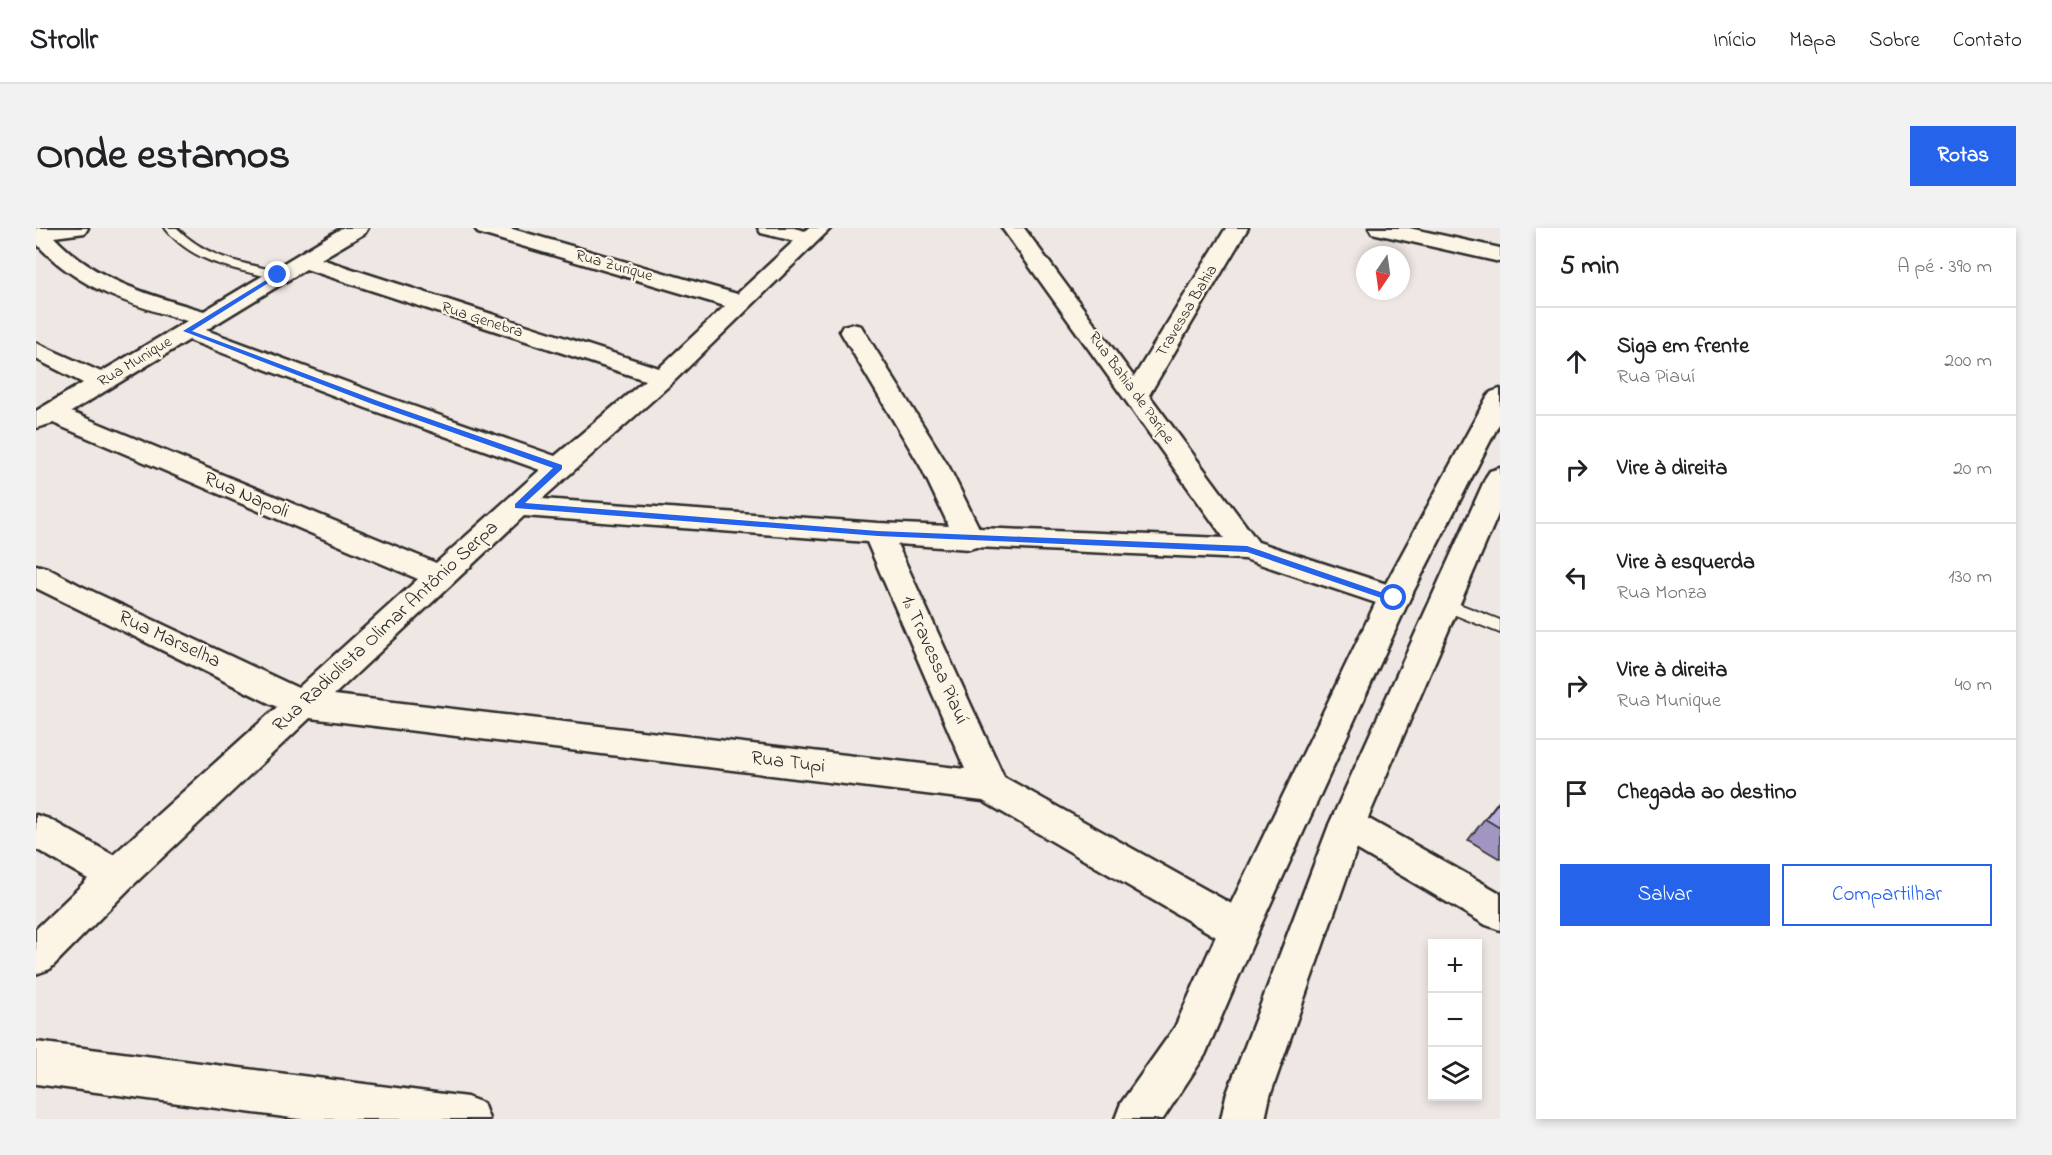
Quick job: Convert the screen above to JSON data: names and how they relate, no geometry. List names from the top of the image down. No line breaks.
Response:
{"streets":{"street":["Rua Zurique","Travessa Bahia","Rua Genebra","Rua Munique","Rua Bahia de Paripe","Rua Napoli","Rua Radiolista Olimar Antônio Serpa","Rua Marselha","1ª Travessa Piauí","Rua Tupi"]},"crossings":[["Rua Zurique","Rua Radiolista Olimar Antônio Serpa"],["Travessa Bahia","Rua Bahia de Paripe"],["Rua Genebra","Rua Munique"],["Rua Genebra","Rua Radiolista Olimar Antônio Serpa"],["Rua Munique","Rua Napoli"],["Rua Napoli","Rua Radiolista Olimar Antônio Serpa"],["Rua Radiolista Olimar Antônio Serpa","Rua Marselha"],["Rua Radiolista Olimar Antônio Serpa","Rua Tupi"],["Rua Marselha","Rua Tupi"],["1ª Travessa Piauí","Rua Tupi"]],"north":"bottom","page":{"header":"Strollr","nav":["Início","Mapa","Sobre","Contato"],"title":"Onde estamos","buttons":["Rotas",["Salvar","Compartilhar"]],"heading":["5 min","A pé · 390 m"],"list":[["Siga em frente","Rua Piauí","200 m"],["Vire à direita","20 m"],["Vire à esquerda","Rua Monza","130 m"],["Vire à direita","Rua Munique","40 m"],"Chegada ao destino"],"map_buttons":["+","−"]}}
